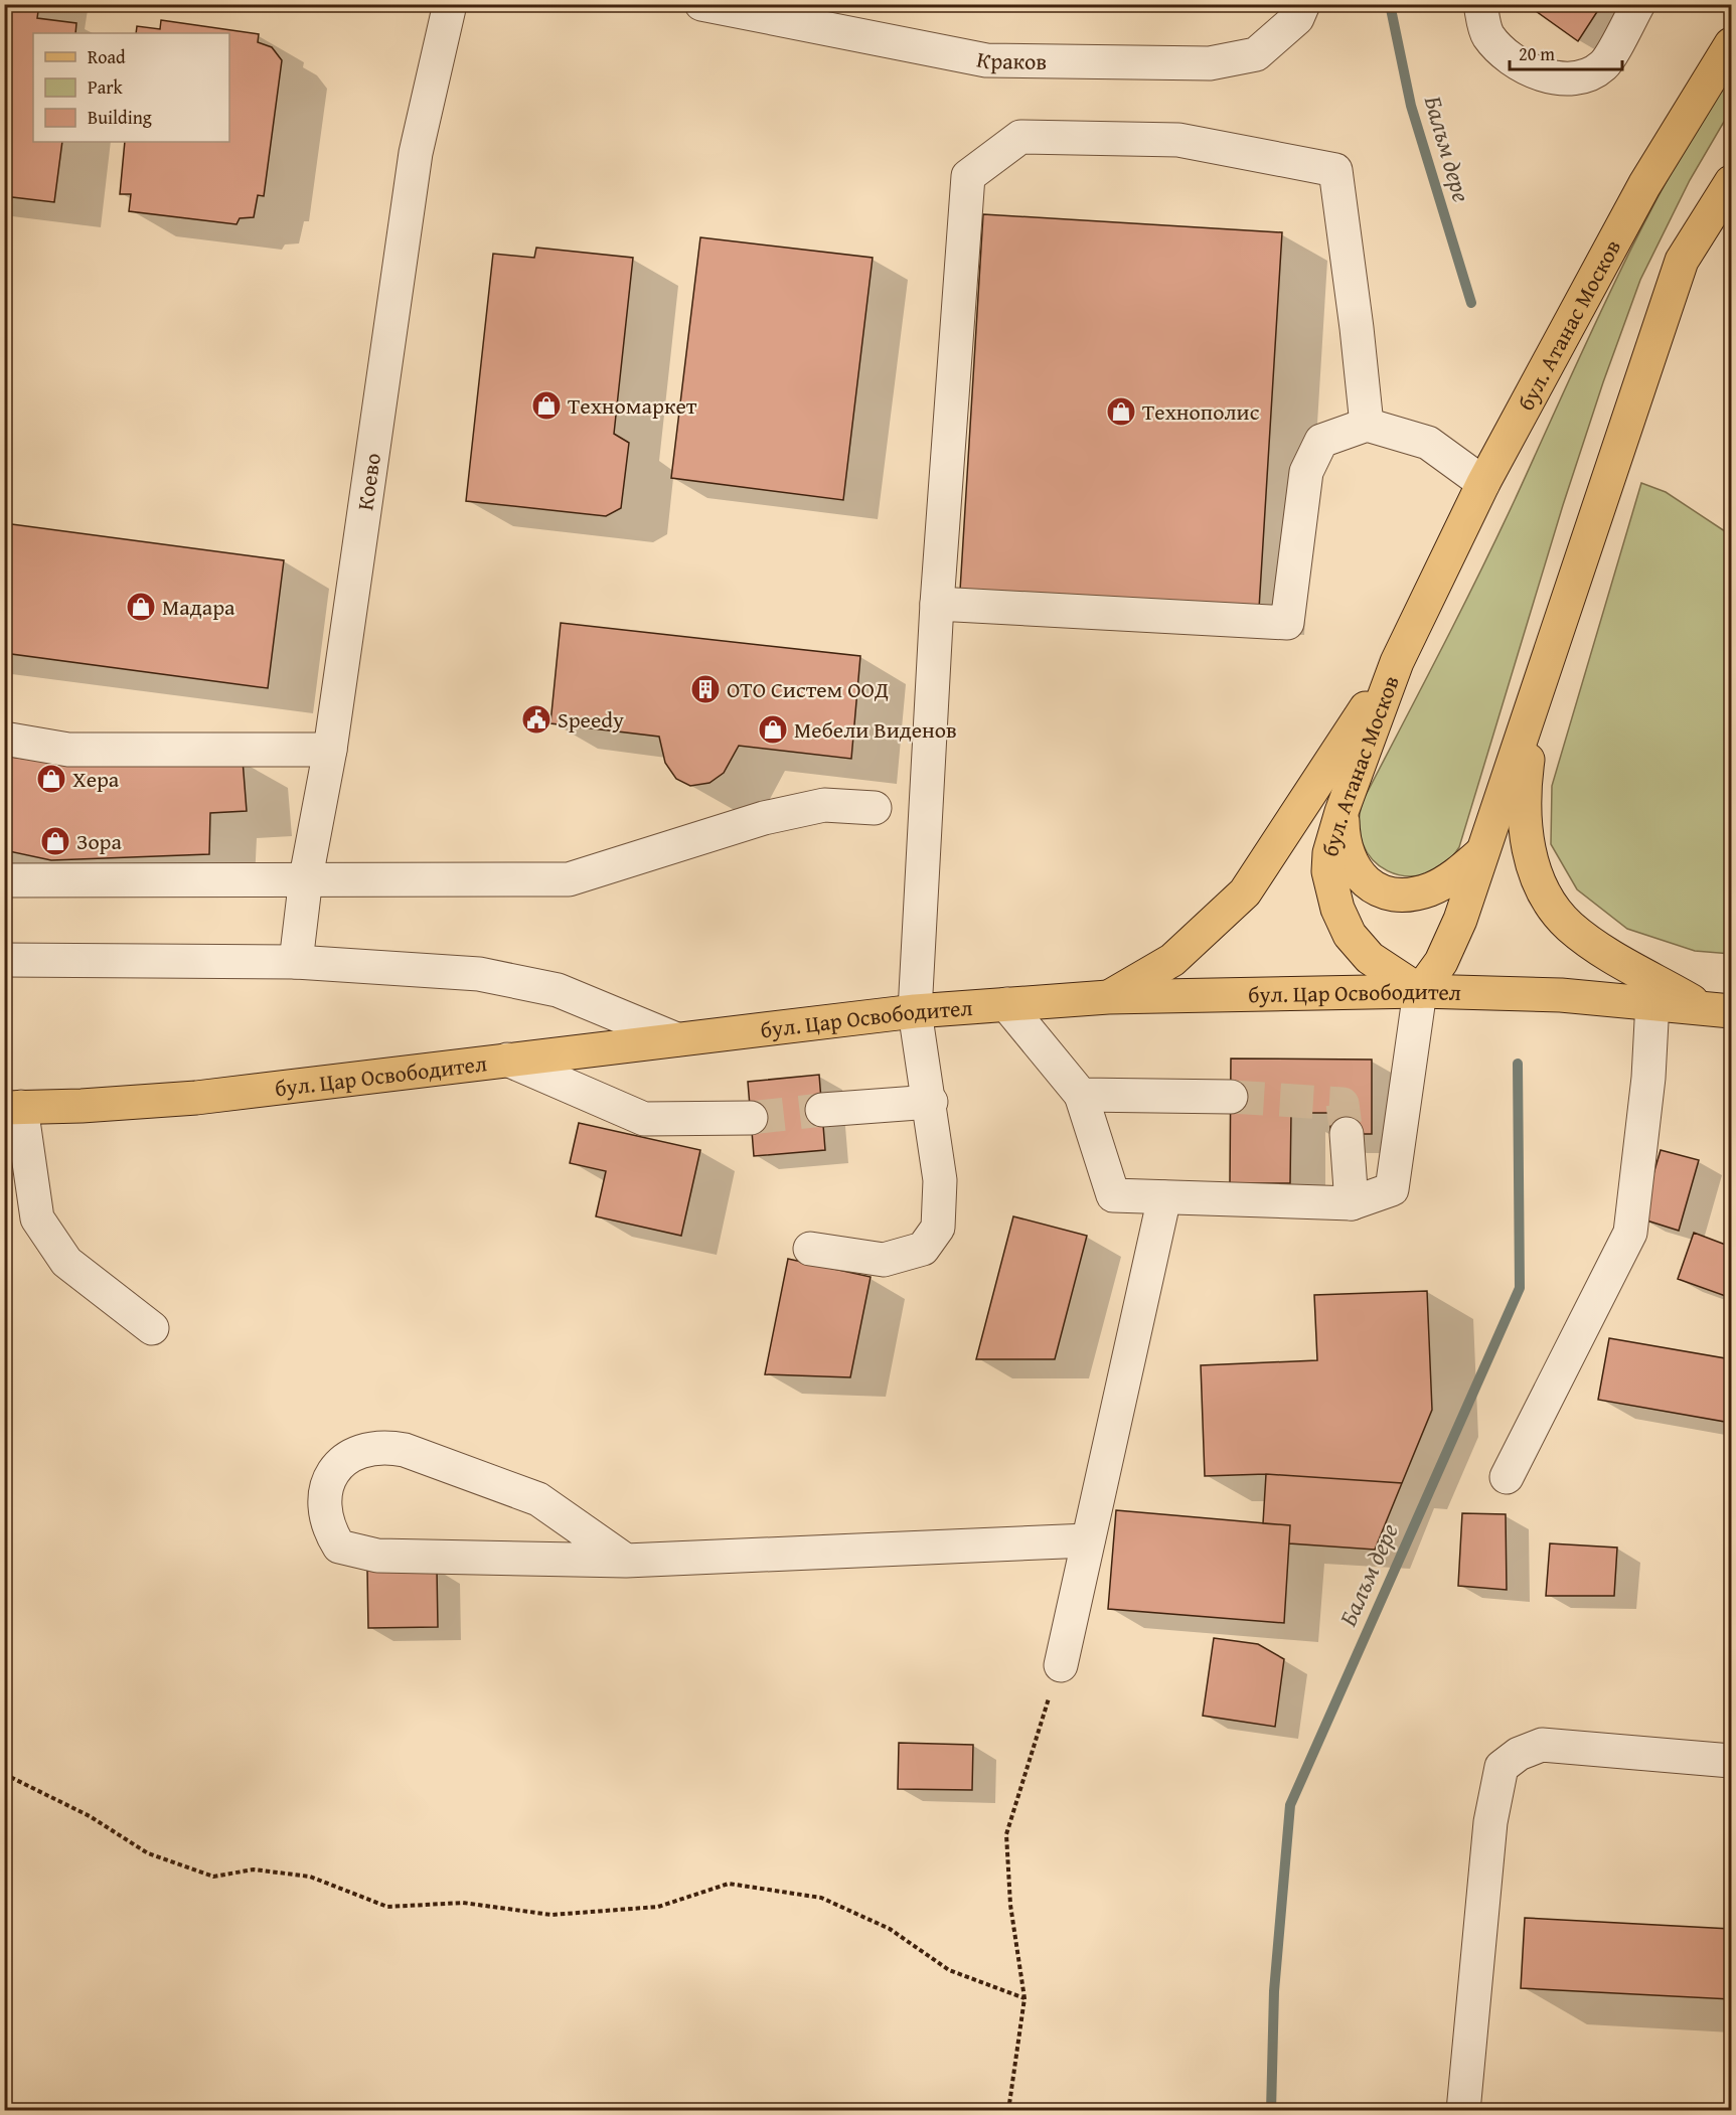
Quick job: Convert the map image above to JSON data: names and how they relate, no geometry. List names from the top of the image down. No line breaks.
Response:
{"streets":{"main road":["бул. Атанас Москов","бул. Цар Освободител"],"street":["Краков","Коево"]},"crossings":[["бул. Атанас Москов","бул. Цар Освободител"]],"water":["Балъм дере"],"places":{"shop":["Техномаркет","Технополис","Мадара","Мебели Виденов","Хера","Зора"],"building":["ОТО Систем ООД"],"public building":["Speedy"]},"legend":["Road","Park","Building"],"scale_bar":"20 m"}
